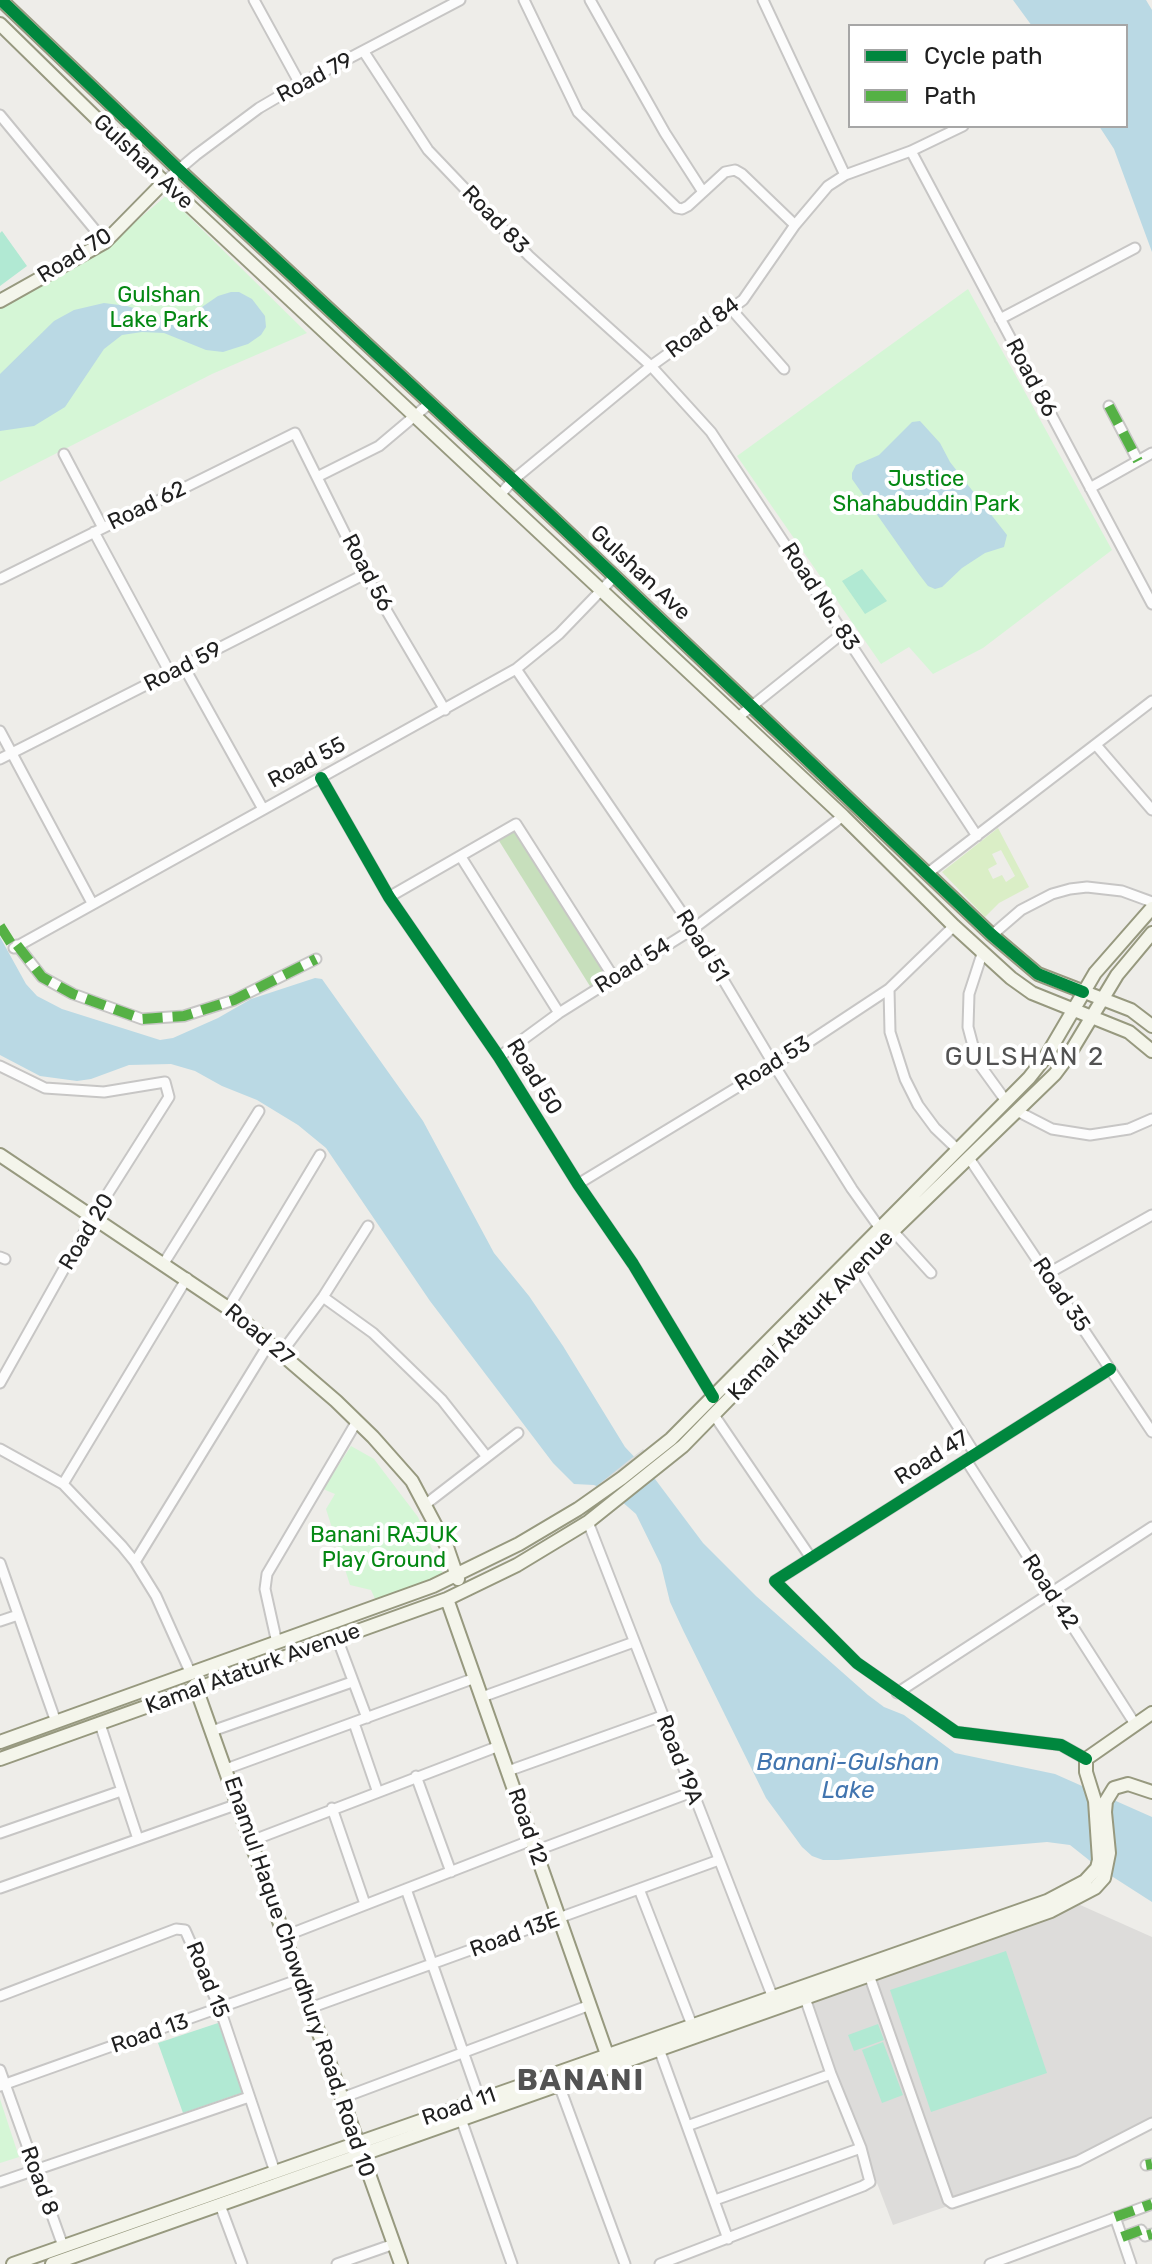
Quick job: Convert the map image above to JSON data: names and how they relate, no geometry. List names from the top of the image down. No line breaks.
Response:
{"streets":{"main road":["Gulshan Ave","Road 70","Kamal Ataturk Avenue","Road 27","Road 12","Enamul Haque Chowdhury Road, Road 10","Road 11"],"street":["Road 79","Road 83","Road 84","Road 86","Road 62","Road 56","Road No. 83","Road 59","Road 55","Road 51","Road 54","Road 53","Road 50","Road 20","Road 35","Road 47","Road 42","Road 19A","Road 13E","Road 15","Road 13","Road 8"]},"crossings":[["Road 79","Gulshan Ave"],["Road 79","Road 83"],["Road 79","Road 70"],["Gulshan Ave","Road 70"],["Gulshan Ave","Road 84"],["Gulshan Ave","Road 55"],["Gulshan Ave","Road 54"],["Gulshan Ave","Road 53"],["Gulshan Ave","Kamal Ataturk Avenue"],["Road 83","Road 84"],["Road 83","Road No. 83"],["Road 84","Road 86"],["Road 84","Road No. 83"],["Road 62","Road 56"],["Road 56","Road 59"],["Road 56","Road 55"],["Road 55","Road 51"],["Road 55","Road 50"],["Road 51","Road 54"],["Road 51","Road 53"],["Road 51","Kamal Ataturk Avenue"],["Road 54","Road 50"],["Road 53","Road 50"],["Road 50","Kamal Ataturk Avenue"],["Road 20","Road 27"],["Road 35","Kamal Ataturk Avenue"],["Road 35","Road 47"],["Kamal Ataturk Avenue","Road 27"],["Kamal Ataturk Avenue","Road 42"],["Kamal Ataturk Avenue","Road 19A"],["Kamal Ataturk Avenue","Road 12"],["Kamal Ataturk Avenue","Enamul Haque Chowdhury Road, Road 10"],["Road 47","Road 42"],["Road 19A","Road 13E"],["Road 19A","Road 11"],["Road 12","Road 13E"],["Road 12","Road 11"],["Road 13E","Enamul Haque Chowdhury Road, Road 10"],["Enamul Haque Chowdhury Road, Road 10","Road 13"],["Enamul Haque Chowdhury Road, Road 10","Road 11"],["Road 15","Road 13"],["Road 15","Road 11"],["Road 13","Road 8"],["Road 11","Road 8"]],"districts":["GULSHAN 2","BANANI"],"water":["Banani-Gulshan Lake"],"parks":["Gulshan Lake Park","Justice Shahabuddin Park","Banani RAJUK Play Ground"],"legend":["Cycle path","Path"]}
